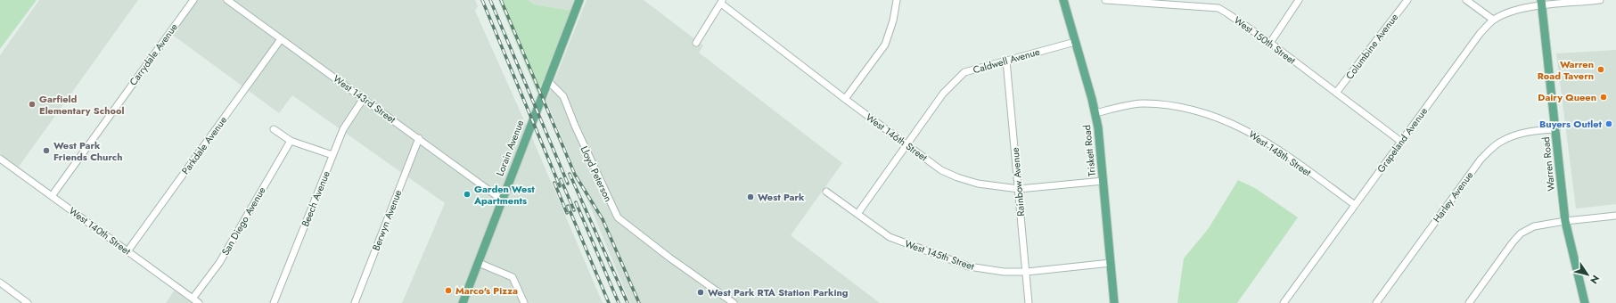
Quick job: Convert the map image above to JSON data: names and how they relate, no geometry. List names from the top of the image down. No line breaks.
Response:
{"streets":{"main road":["Lorain Avenue","Triskett Road","Warren Road"],"street":["West 150th Street","Columbine Avenue","Carrydale Avenue","Caldwell Avenue","West 143rd Street","West 146th Street","Grapeland Avenue","Parkdale Avenue","West 148th Street","Lloyd Peterson","Rainbow Avenue","Harley Avenue","Beech Avenue","Berwyn Avenue","San Diego Avenue","West 140th Street","West 145th Street"]},"crossings":[["West 150th Street","Columbine Avenue"],["West 150th Street","Grapeland Avenue"],["Carrydale Avenue","West 140th Street"],["Caldwell Avenue","West 146th Street"],["Caldwell Avenue","Triskett Road"],["Caldwell Avenue","Rainbow Avenue"],["Caldwell Avenue","West 145th Street"],["West 143rd Street","Parkdale Avenue"],["West 143rd Street","Lorain Avenue"],["West 143rd Street","Beech Avenue"],["West 143rd Street","Berwyn Avenue"],["West 146th Street","Triskett Road"],["West 146th Street","Rainbow Avenue"],["Grapeland Avenue","West 148th Street"],["Grapeland Avenue","Warren Road"],["Parkdale Avenue","West 140th Street"],["Lorain Avenue","Lloyd Peterson"],["Triskett Road","West 148th Street"],["Triskett Road","West 145th Street"],["Warren Road","Harley Avenue"],["Rainbow Avenue","West 145th Street"],["San Diego Avenue","West 140th Street"]],"places":["Warren Road Tavern","Dairy Queen","Garfield Elementary School","Buyers Outlet","West Park Friends Church","Garden West Apartments","West Park","Marco's Pizza","West Park RTA Station Parking"],"north":"bottom right"}
